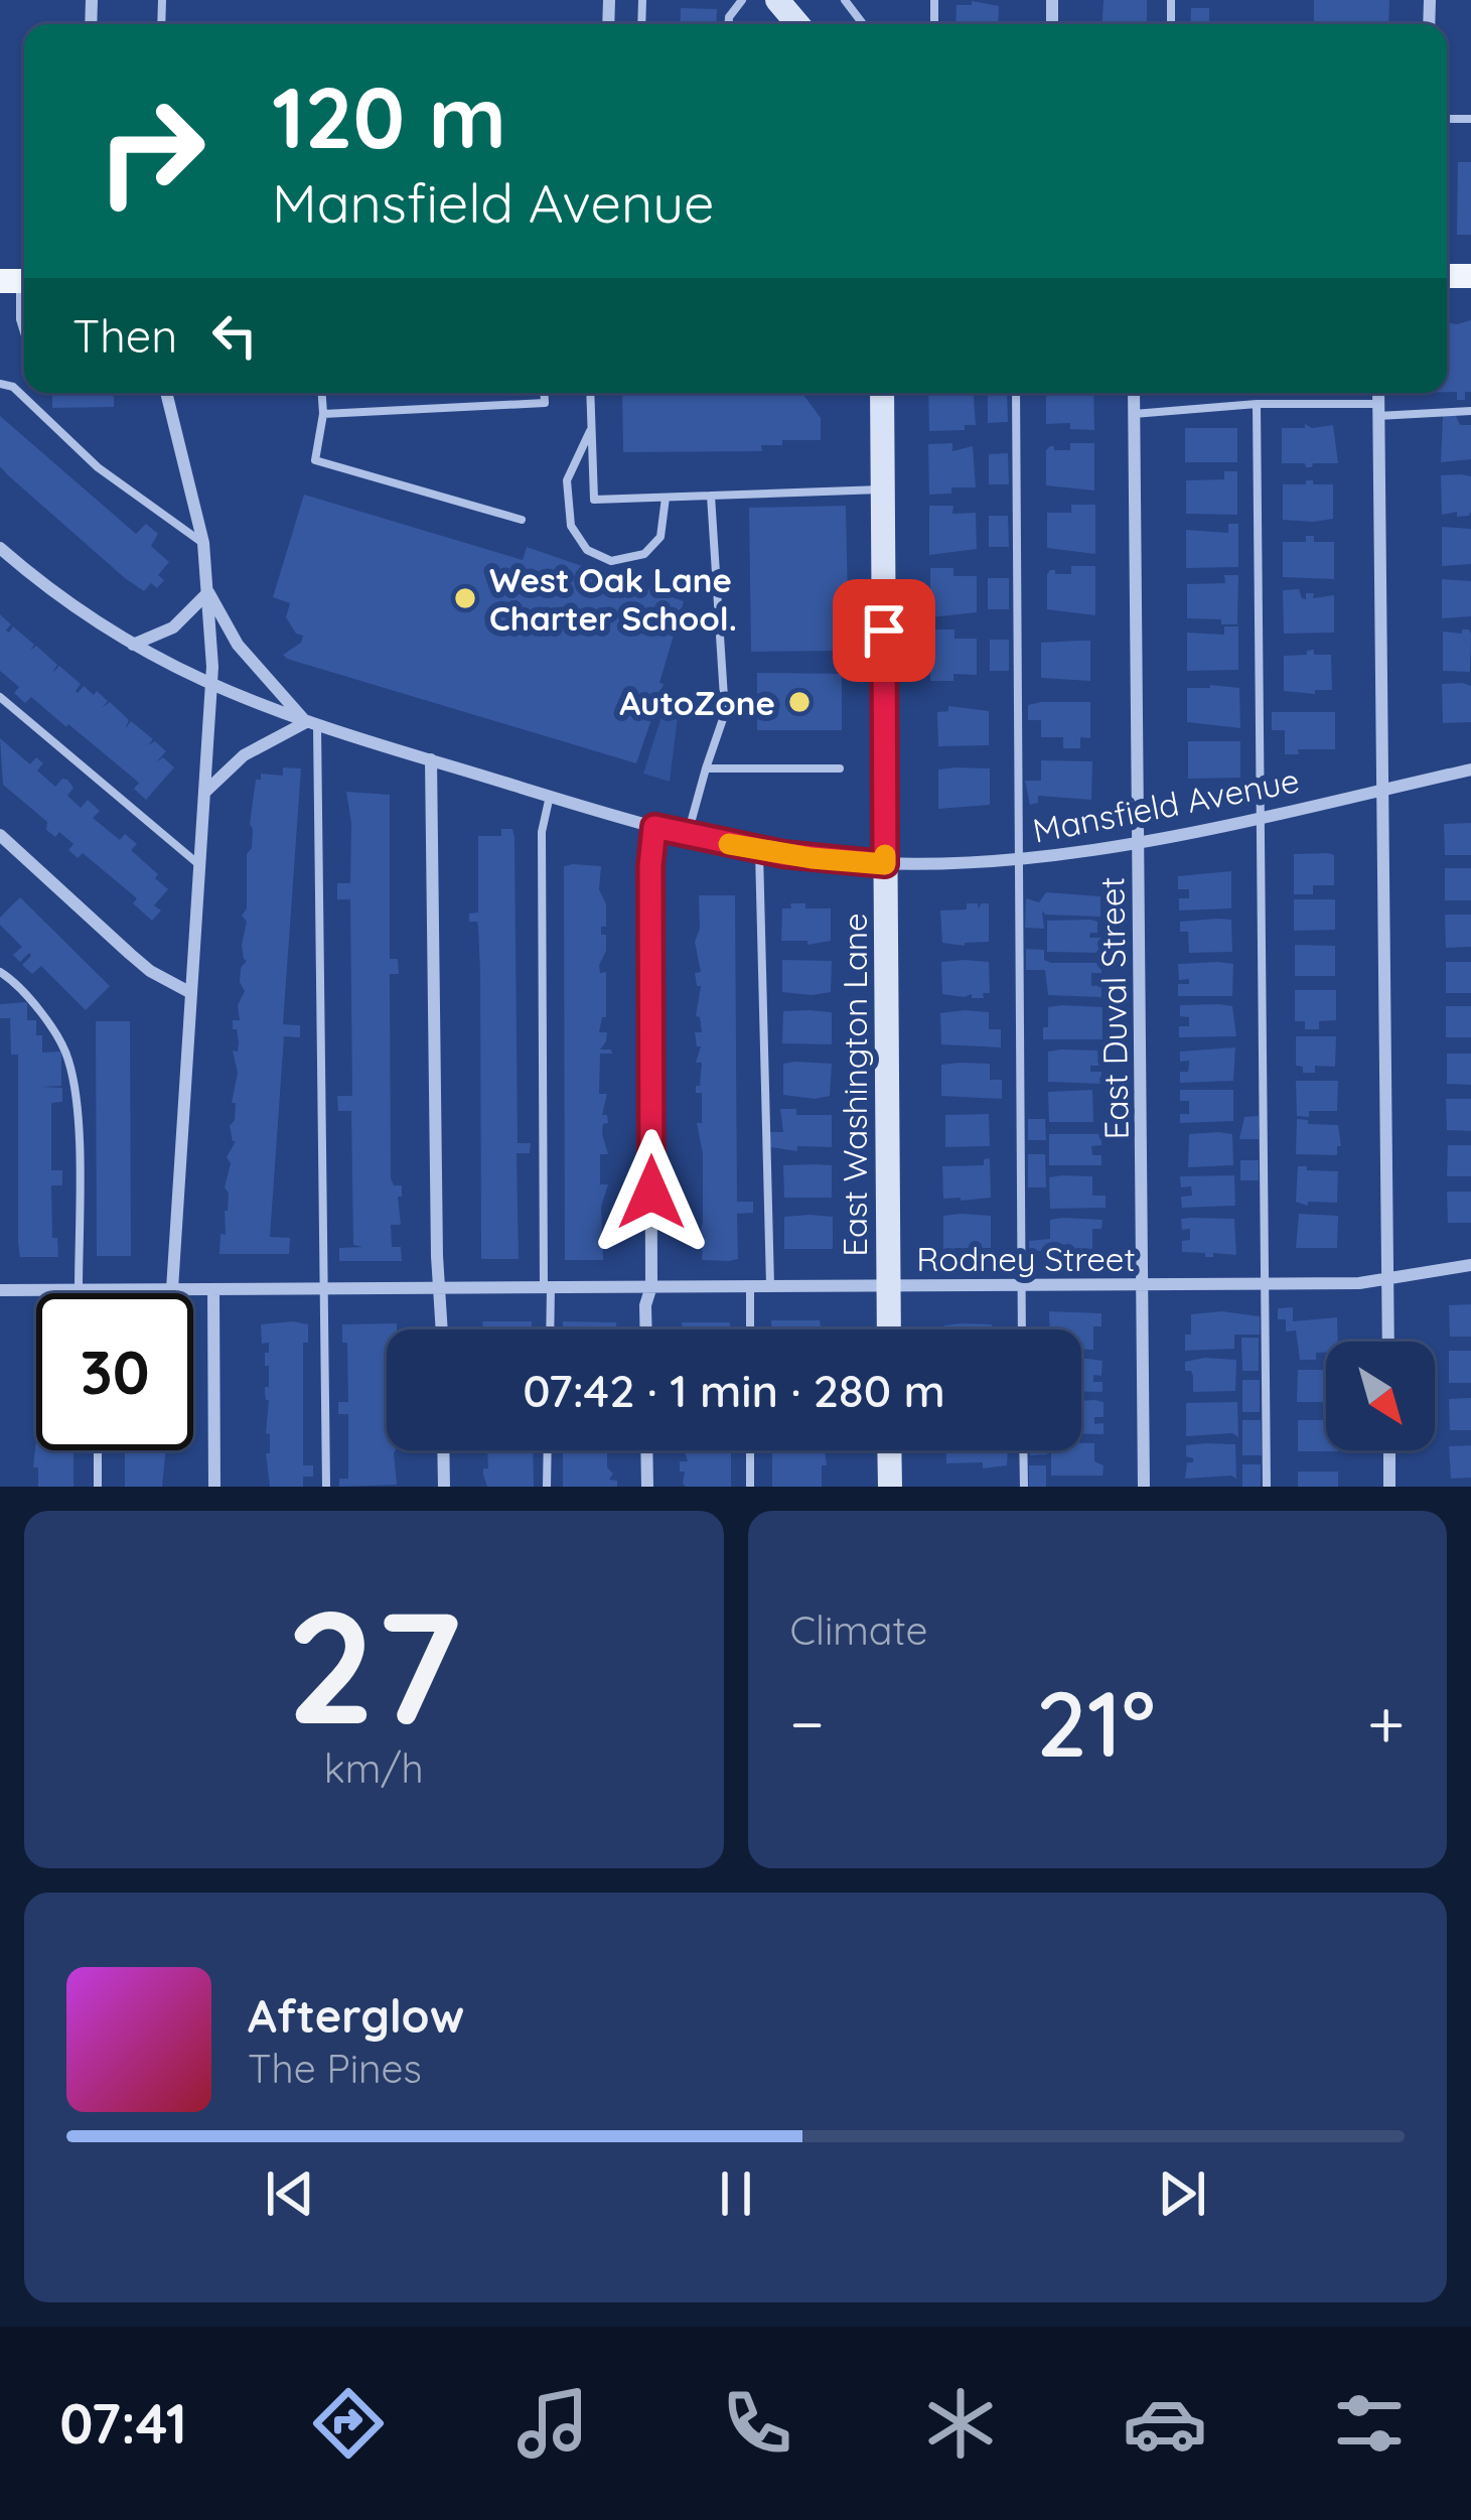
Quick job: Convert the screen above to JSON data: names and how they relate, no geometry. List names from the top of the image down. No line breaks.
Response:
{"streets":{"main road":["East Washington Lane"],"street":["Mansfield Avenue","East Duval Street","Rodney Street"]},"crossings":[["Mansfield Avenue","East Duval Street"],["Mansfield Avenue","East Washington Lane"],["East Duval Street","Rodney Street"],["East Washington Lane","Rodney Street"]],"places":["West Oak Lane Charter School.","AutoZone"],"north":"bottom right","page":{"turn":["120 m","Mansfield Avenue"],"then":"Then","limit":"30","trip":"07:42 · 1 min · 280 m","tile":[["27","km/h"],"Climate"],"heat":["−","21°","+"],"song":["Afterglow","The Pines"],"tabs":"07:41"}}
